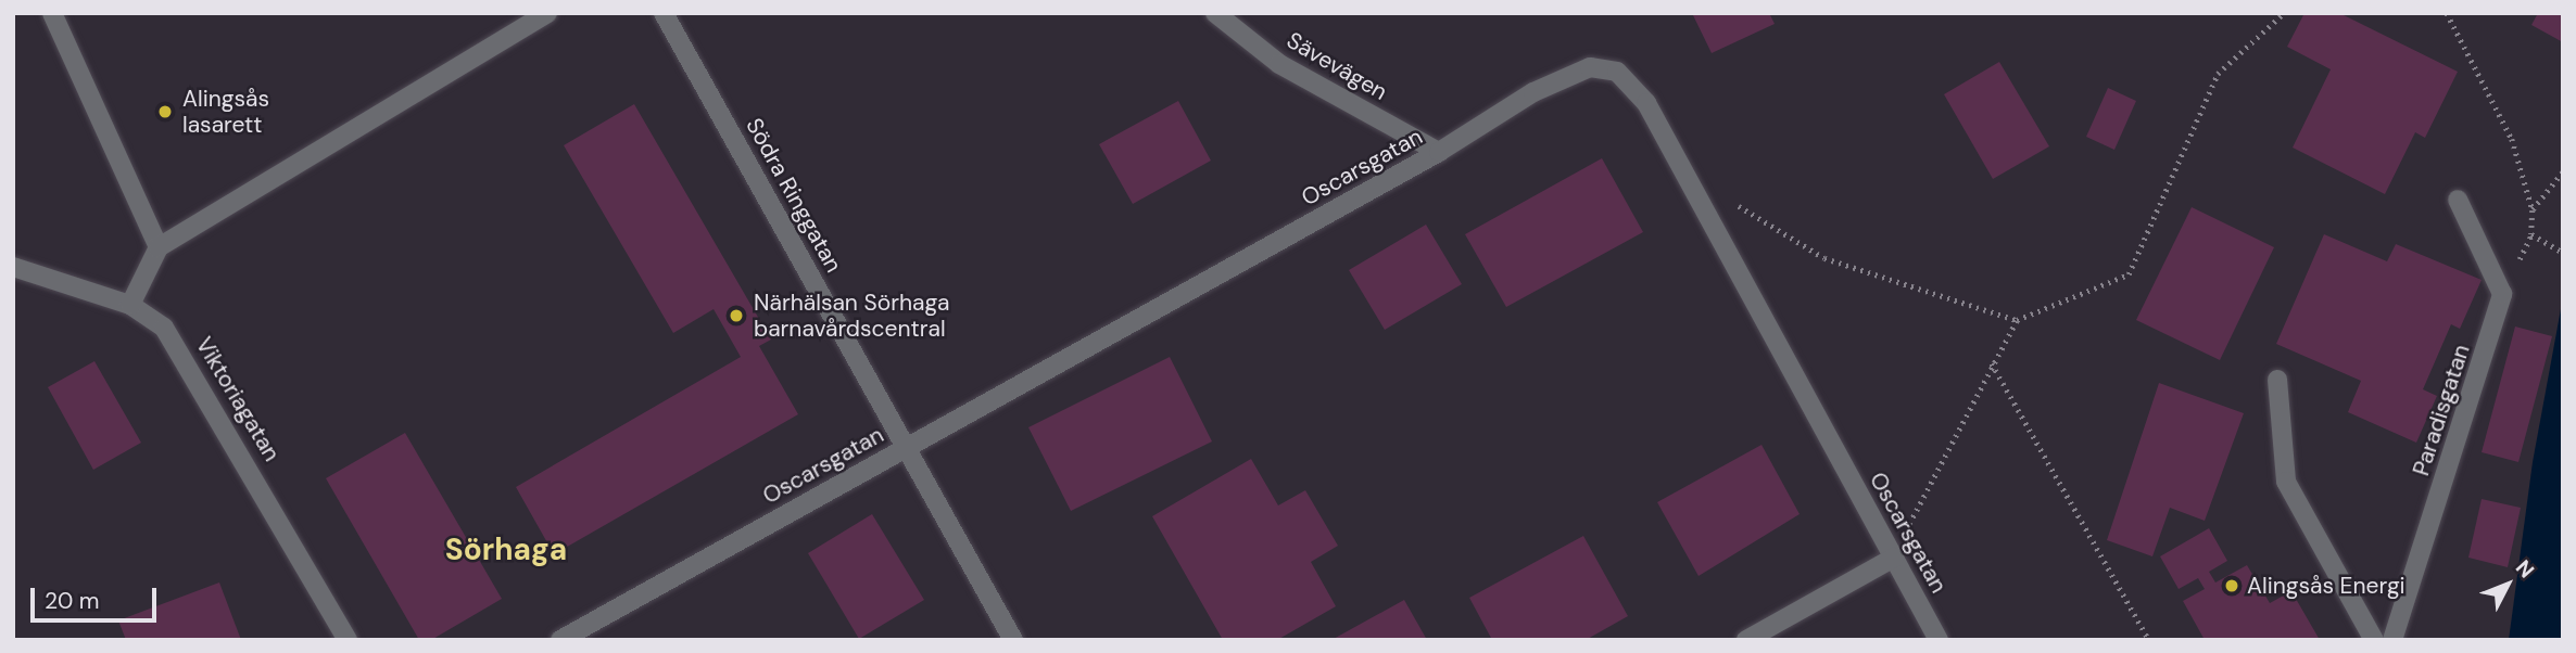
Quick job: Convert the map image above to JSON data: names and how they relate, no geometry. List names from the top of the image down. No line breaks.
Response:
{"streets":{"street":["Sävevägen","Oscarsgatan","Södra Ringgatan","Viktoriagatan","Paradisgatan"]},"crossings":[["Sävevägen","Oscarsgatan"],["Oscarsgatan","Södra Ringgatan"]],"districts":["Sörhaga"],"places":["Alingsås lasarett","Närhälsan Sörhaga barnavårdscentral","Alingsås Energi"],"scale_bar":"20 m","north":"top right"}
